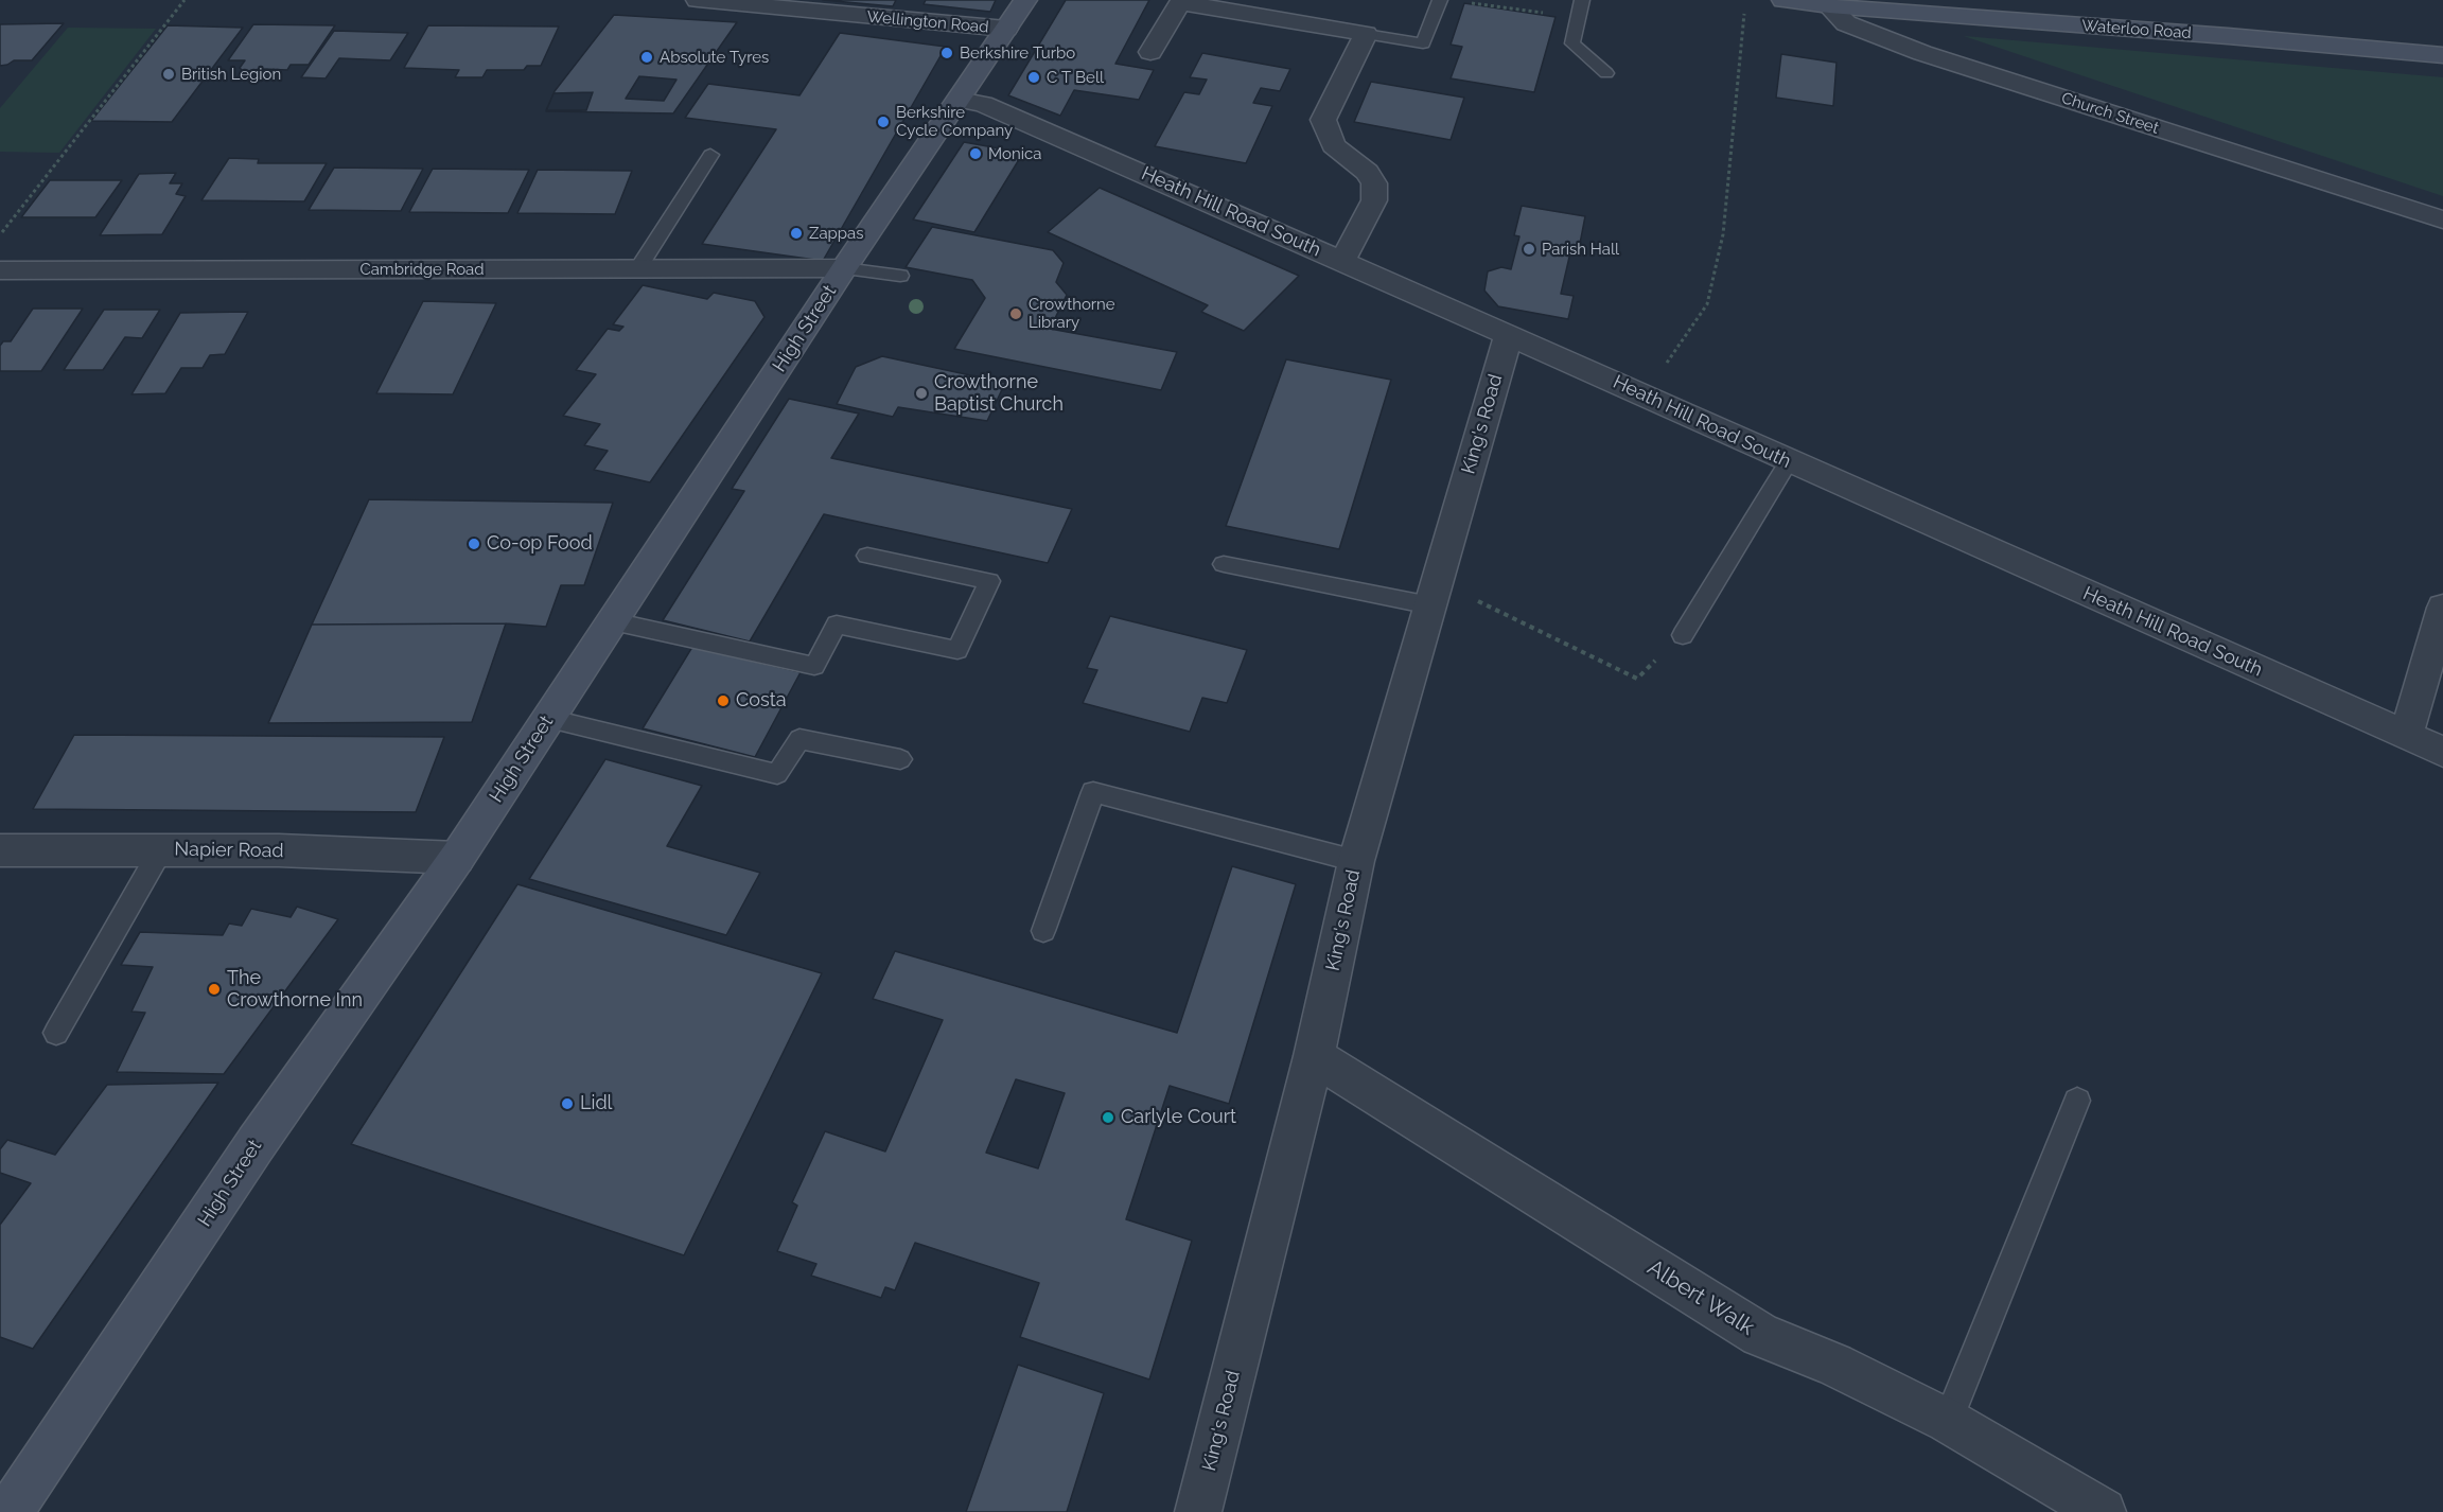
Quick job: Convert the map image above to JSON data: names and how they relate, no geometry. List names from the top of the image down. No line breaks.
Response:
{"streets":{"street":["Wellington Road","Waterloo Road","Church Street","Heath Hill Road South","Cambridge Road","High Street","King's Road","Napier Road","Albert Walk"]},"crossings":[["Wellington Road","High Street"],["Waterloo Road","Church Street"],["Heath Hill Road South","High Street"],["Heath Hill Road South","King's Road"],["Cambridge Road","High Street"],["High Street","Napier Road"],["King's Road","Albert Walk"]],"places":["Berkshire Turbo","Absolute Tyres","British Legion","C T Bell","Berkshire Cycle Company","Monica","Zappas","Parish Hall","Crowthorne Library","Crowthorne Baptist Church","Co-op Food","Costa","The Crowthorne Inn","Lidl","Carlyle Court"]}
